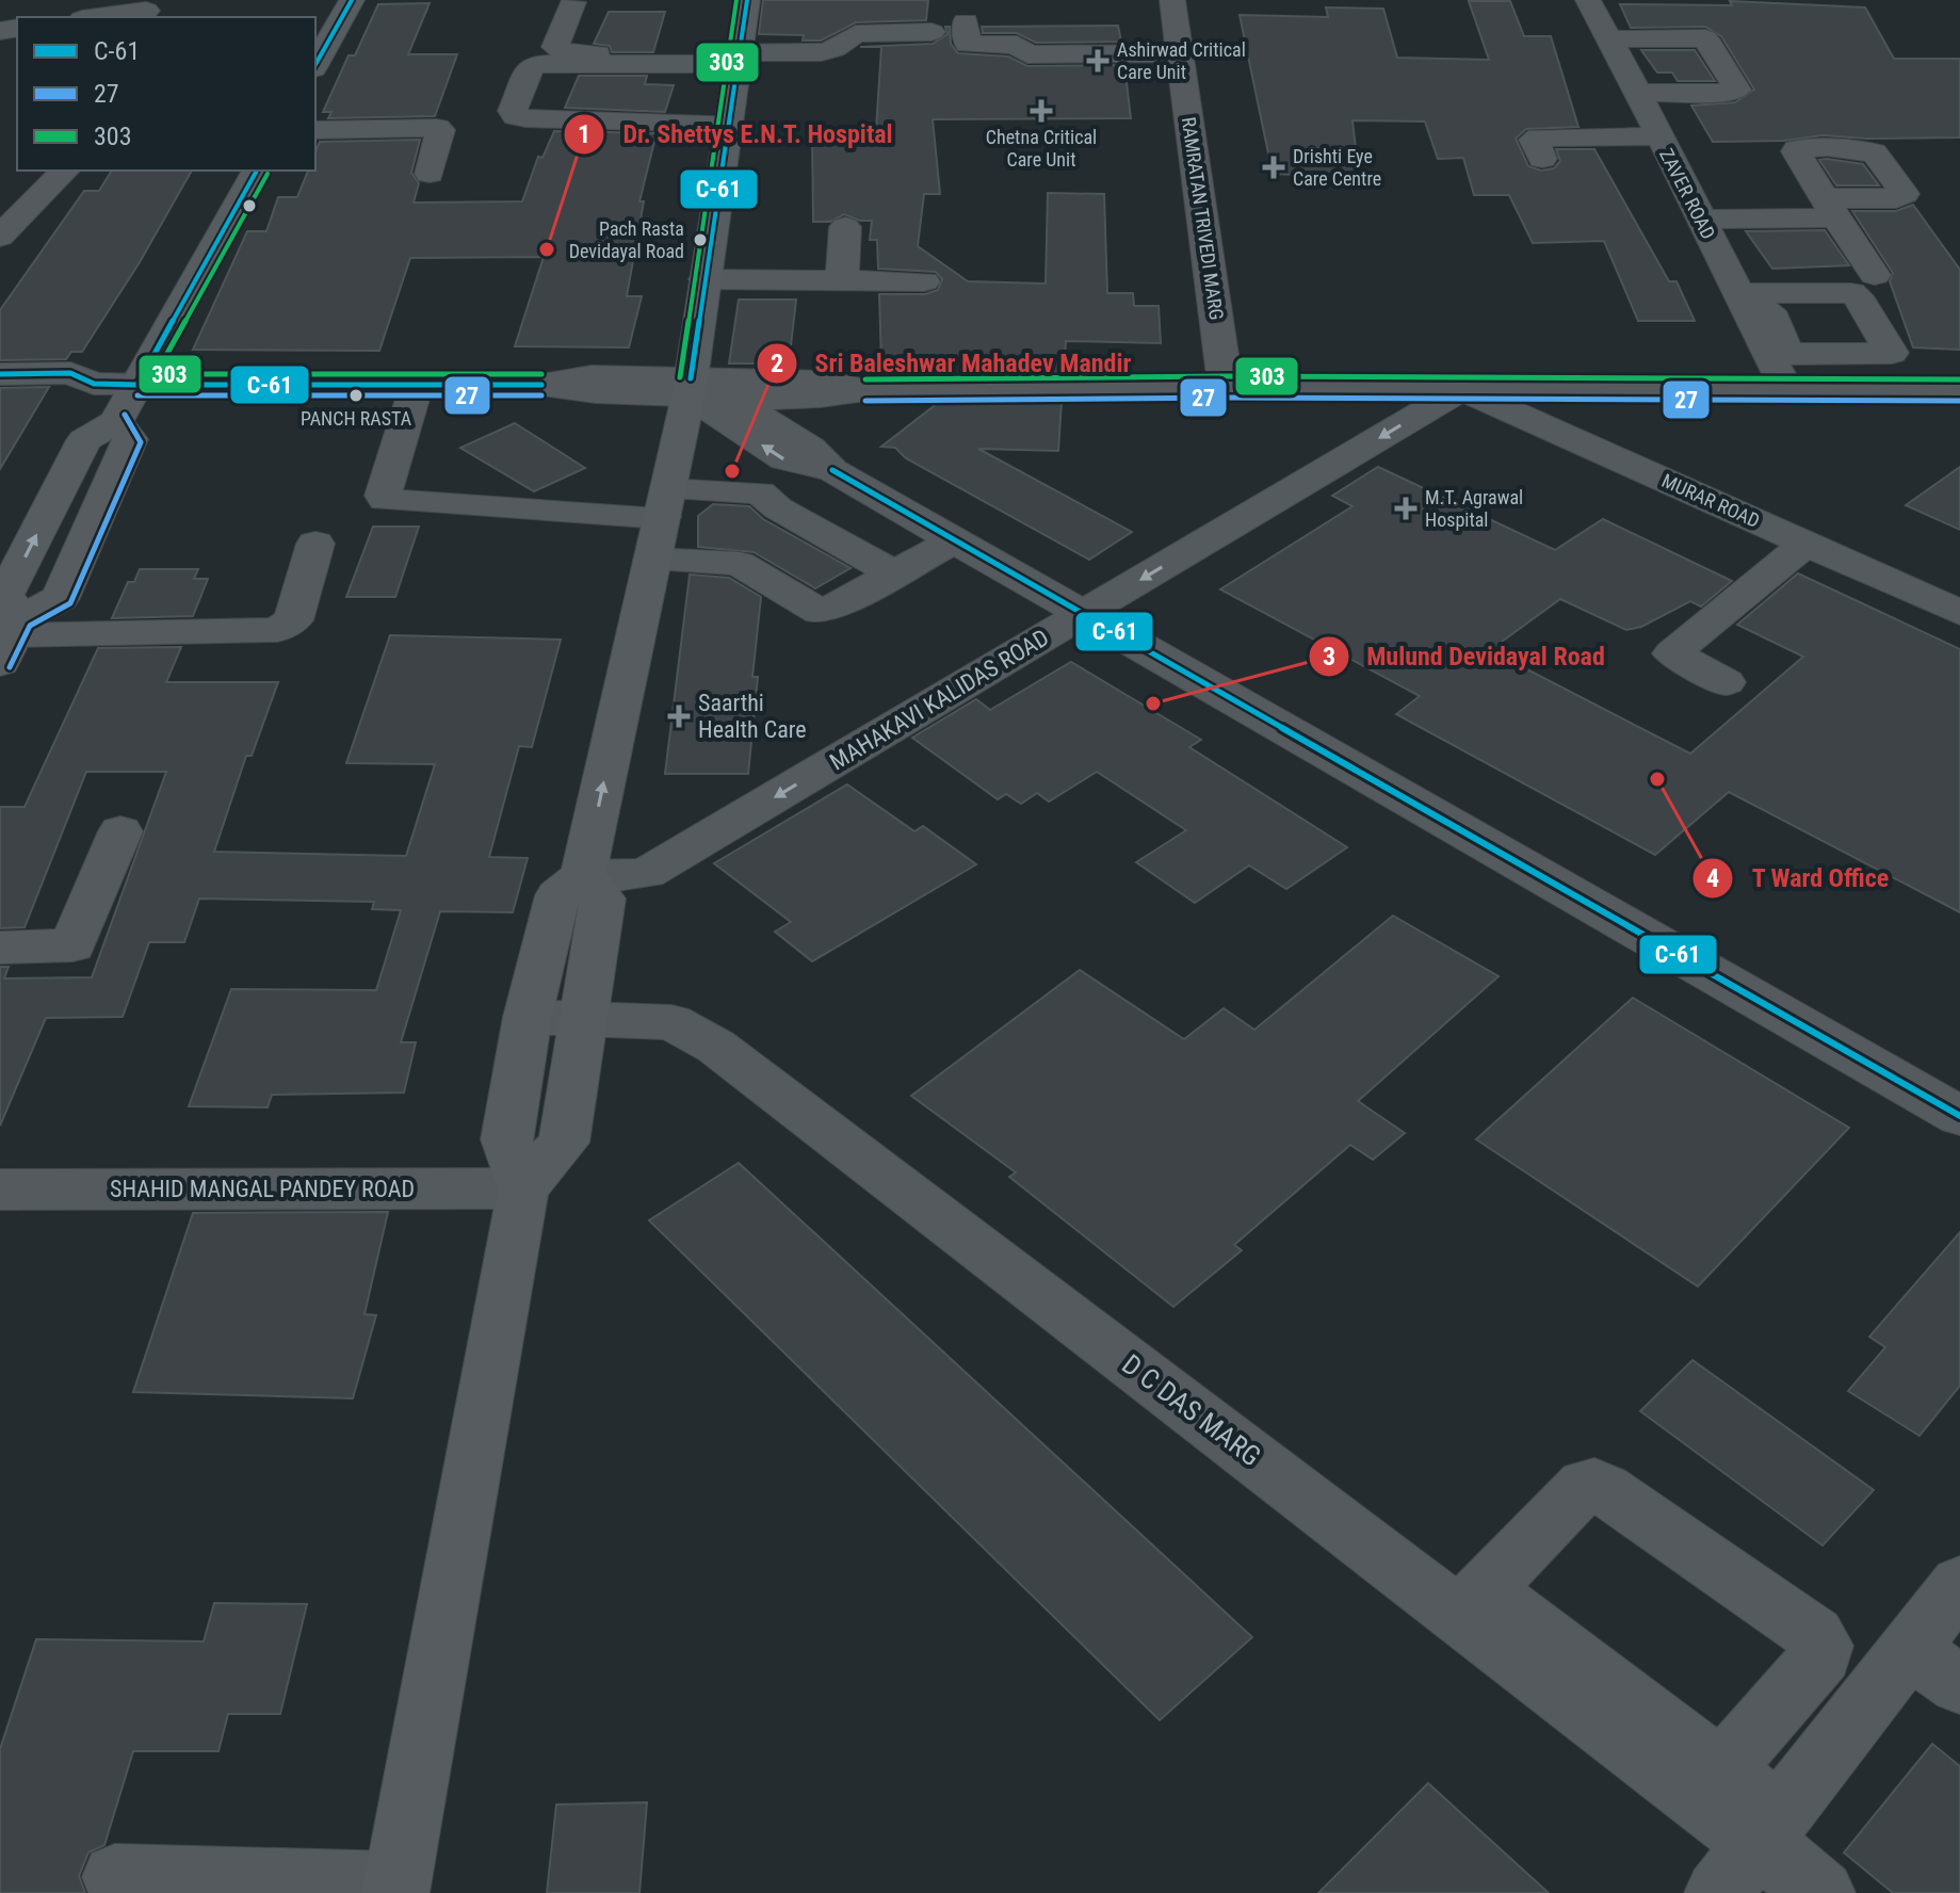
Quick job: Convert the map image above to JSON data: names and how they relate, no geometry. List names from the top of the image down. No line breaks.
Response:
{"streets":{"street":["ZAVER ROAD","RAMRATAN TRIVEDI MARG","MURAR ROAD","MAHAKAVI KALIDAS ROAD","SHAHID MANGAL PANDEY ROAD","D C DAS MARG"]},"crossings":[["MURAR ROAD","MAHAKAVI KALIDAS ROAD"]],"one_way":["MAHAKAVI KALIDAS ROAD"],"places":{"health":["Ashirwad Critical Care Unit","Chetna Critical Care Unit","Drishti Eye Care Centre","M.T. Agrawal Hospital","Saarthi Health Care"],"other":["Pach Rasta Devidayal Road","Dr. Shettys E.N.T. Hospital","PANCH RASTA","Sri Baleshwar Mahadev Mandir","Mulund Devidayal Road","T Ward Office"]},"lines":["transit line C-61","transit line 303","transit line 27"],"legend":["C-61","27","303"]}
